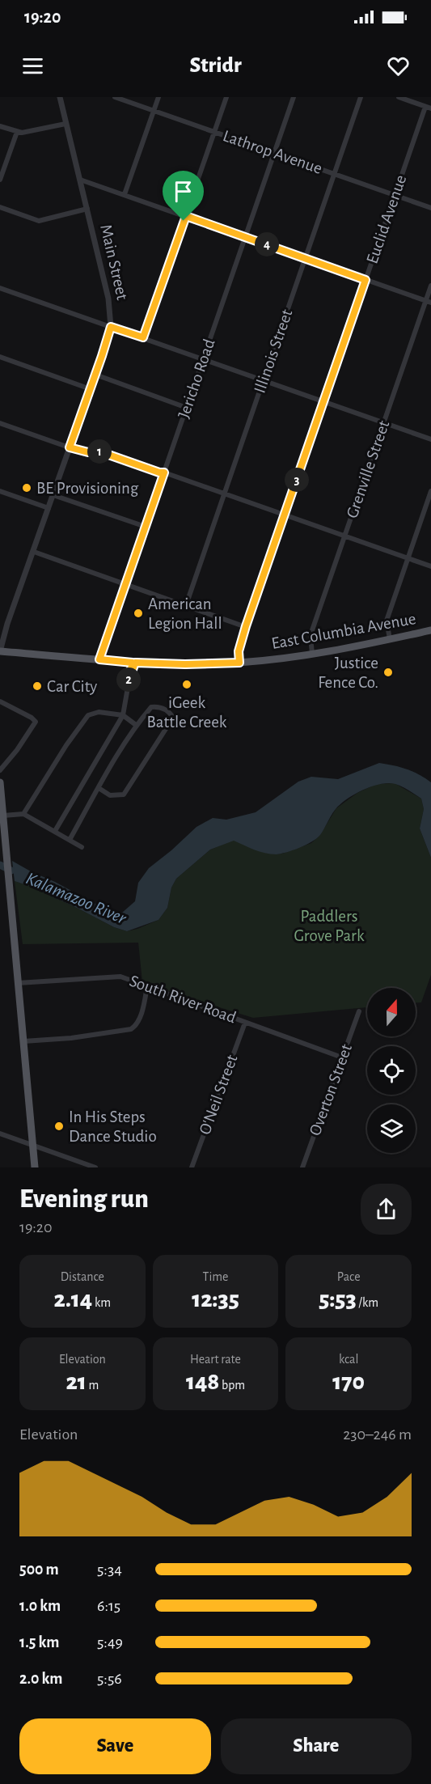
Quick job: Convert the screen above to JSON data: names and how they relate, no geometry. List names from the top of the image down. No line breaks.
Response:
{"streets":{"main road":["East Columbia Avenue"],"street":["Lathrop Avenue","Euclid Avenue","Main Street","Illinois Street","Jericho Road","Grenville Street","South River Road","Overton Street","O'Neil Street"]},"crossings":[["Lathrop Avenue","Euclid Avenue"],["Lathrop Avenue","Illinois Street"],["Lathrop Avenue","Jericho Road"],["Euclid Avenue","East Columbia Avenue"],["Main Street","East Columbia Avenue"],["Jericho Road","East Columbia Avenue"],["Grenville Street","East Columbia Avenue"],["South River Road","Overton Street"],["South River Road","O'Neil Street"]],"water":["Kalamazoo River"],"parks":["Paddlers Grove Park"],"places":["BE Provisioning","American Legion Hall","Justice Fence Co.","iGeek Battle Creek","Car City","In His Steps Dance Studio"],"north":"top","page":{"status":"19:20","header":"Stridr","pins":["4","1","3","2"],"heading":["Evening run","19:20"],"stats":[["Distance","2.14 km"],["Time","12:35"],["Pace","5:53 /km"],["Elevation","21 m"],["Heart rate","148 bpm"],["kcal","170"]],"chart":["Elevation","230–246 m"],"list":[{"name":"500 m","note":"5:34"},{"name":"1.0 km","note":"6:15"},{"name":"1.5 km","note":"5:49"},{"name":"2.0 km","note":"5:56"}],"buttons":["Save","Share"]}}
